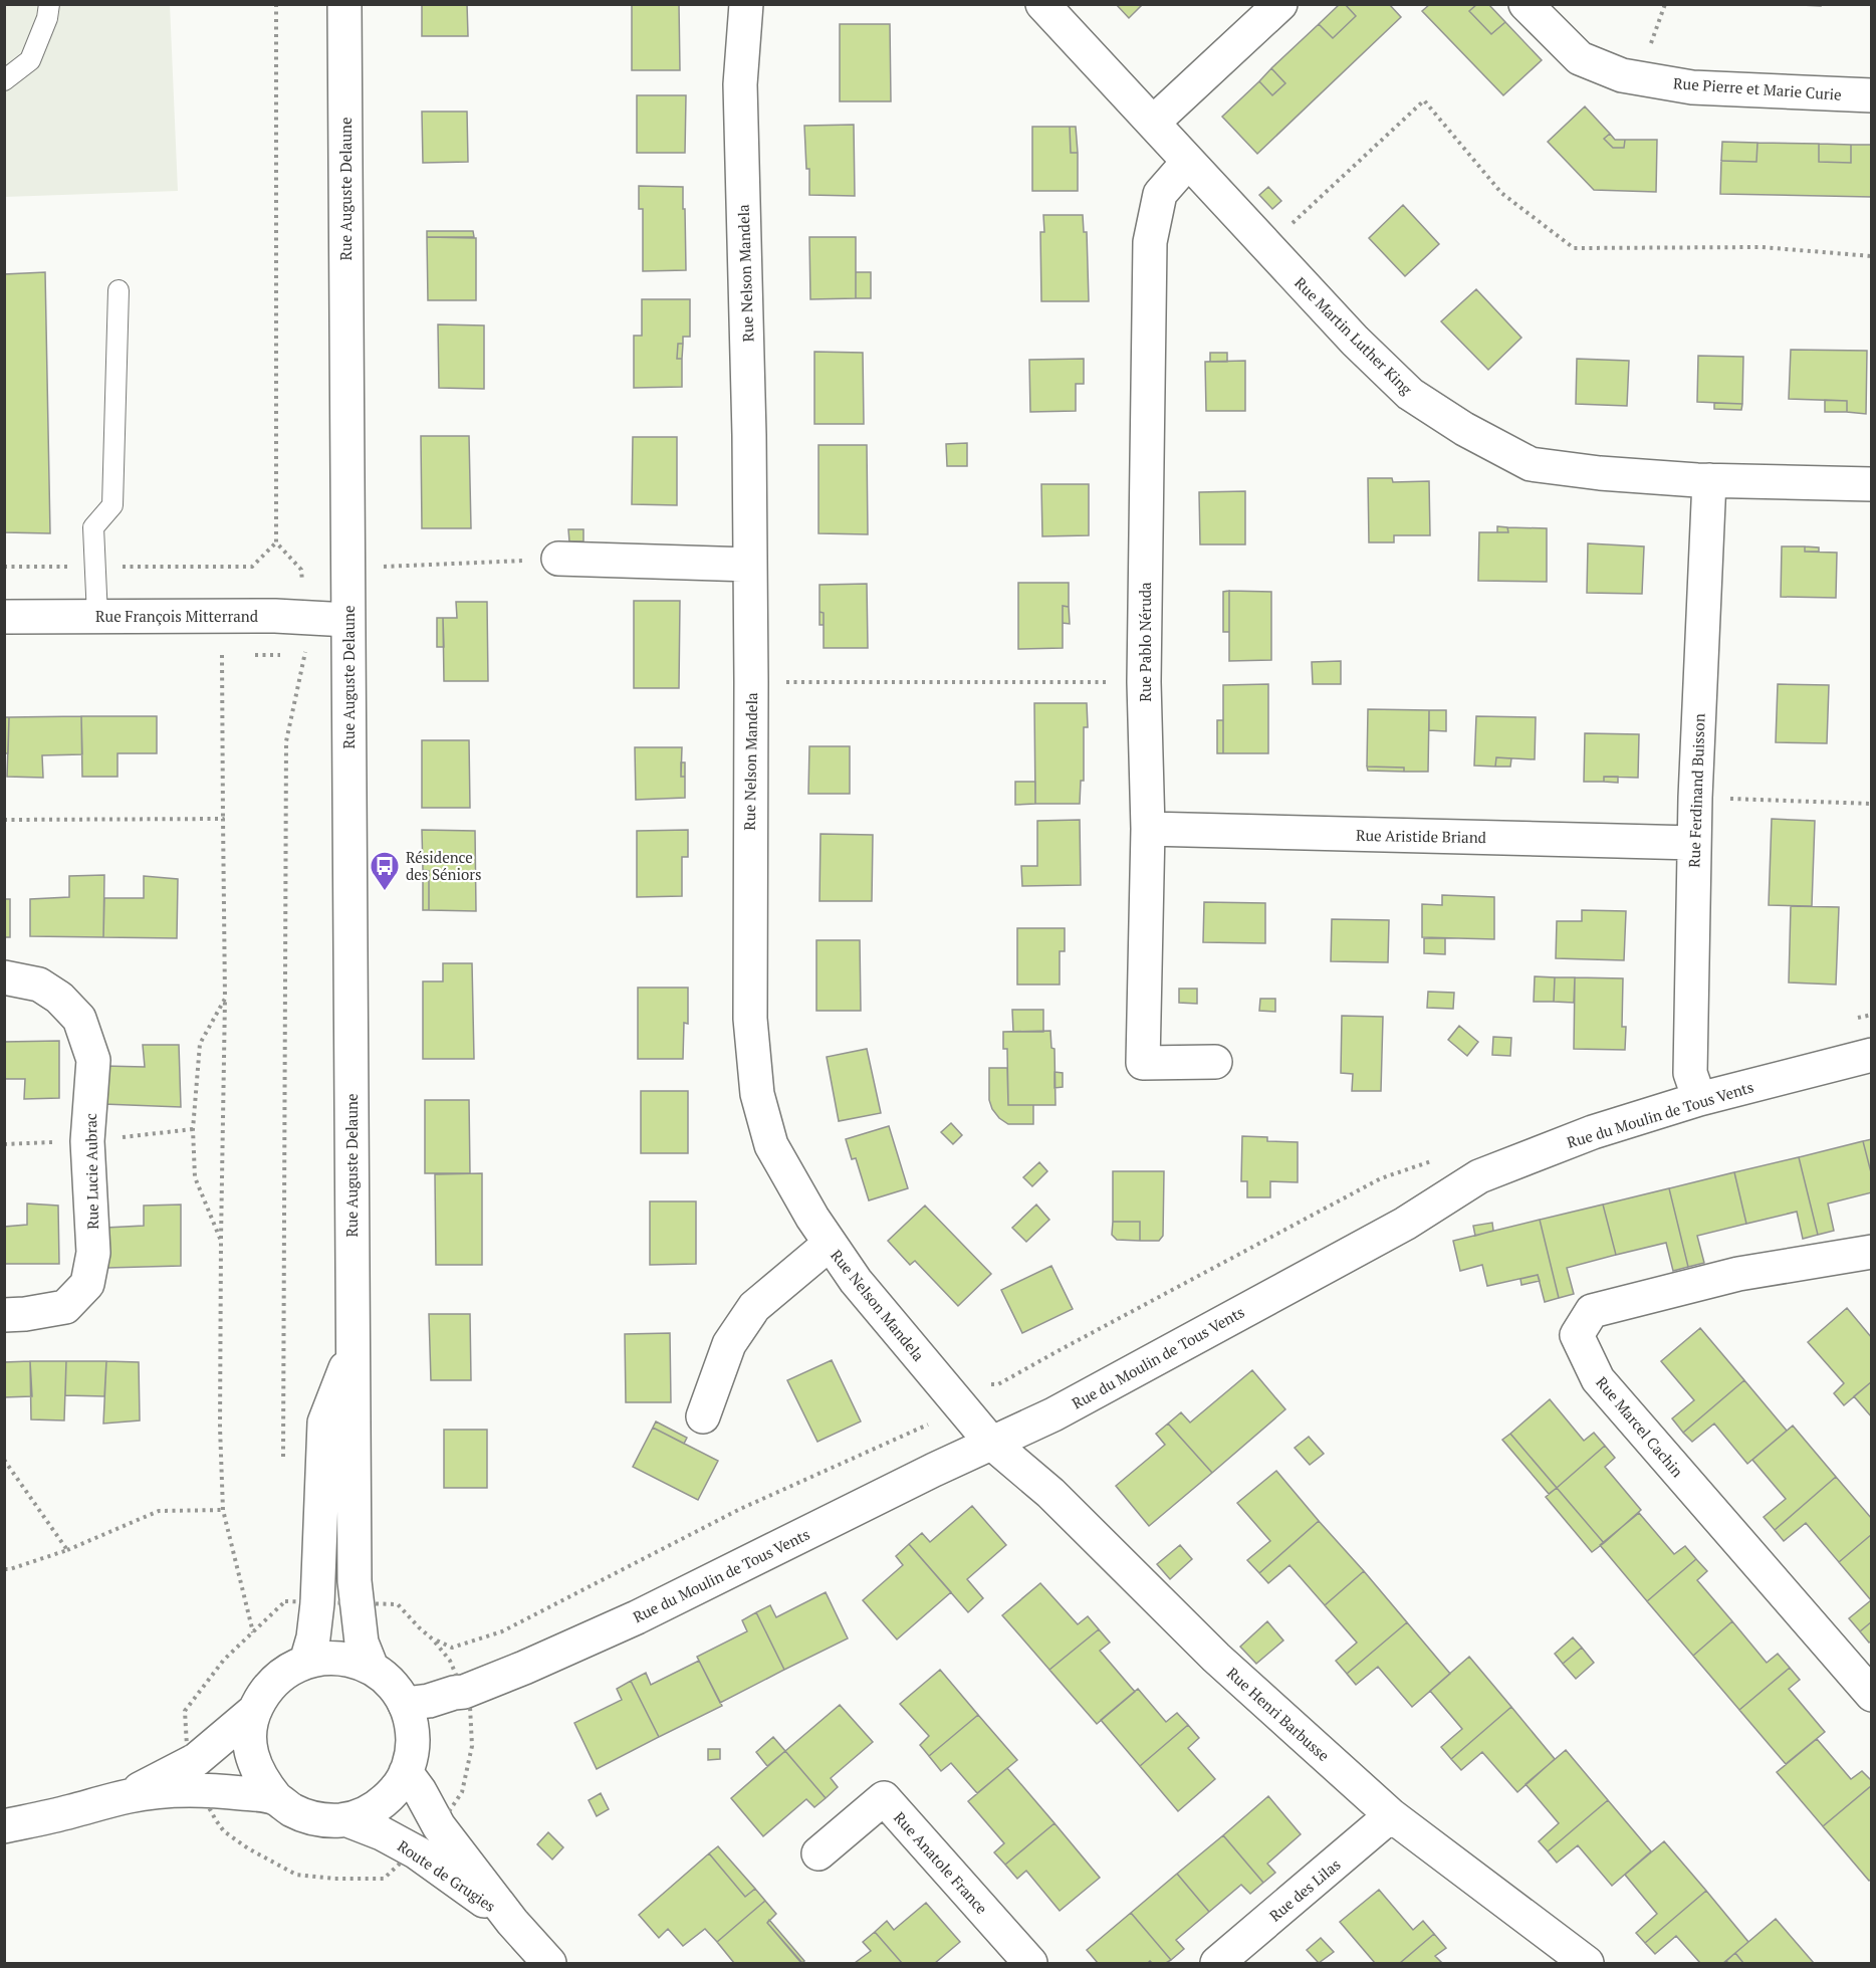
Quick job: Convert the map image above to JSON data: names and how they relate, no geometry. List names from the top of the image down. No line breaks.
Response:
{"streets":{"street":["Rue Pierre et Marie Curie","Rue Auguste Delaune","Rue Nelson Mandela","Rue Martin Luther King","Rue François Mitterrand","Rue Pablo Néruda","Rue Ferdinand Buisson","Rue Aristide Briand","Rue du Moulin de Tous Vents","Rue Lucie Aubrac","Rue Marcel Cachin","Rue Henri Barbusse","Rue Anatole France","Route de Grugies","Rue des Lilas"]},"crossings":[["Rue Auguste Delaune","Rue François Mitterrand"],["Rue Auguste Delaune","Rue du Moulin de Tous Vents"],["Rue Auguste Delaune","Route de Grugies"],["Rue Nelson Mandela","Rue du Moulin de Tous Vents"],["Rue Nelson Mandela","Rue Henri Barbusse"],["Rue Martin Luther King","Rue Pablo Néruda"],["Rue Martin Luther King","Rue Ferdinand Buisson"],["Rue Pablo Néruda","Rue Aristide Briand"],["Rue Ferdinand Buisson","Rue Aristide Briand"],["Rue Ferdinand Buisson","Rue du Moulin de Tous Vents"],["Rue du Moulin de Tous Vents","Rue Henri Barbusse"],["Rue du Moulin de Tous Vents","Route de Grugies"],["Rue Henri Barbusse","Rue des Lilas"]],"places":{"bus stop":["Résidence des Séniors"]}}
